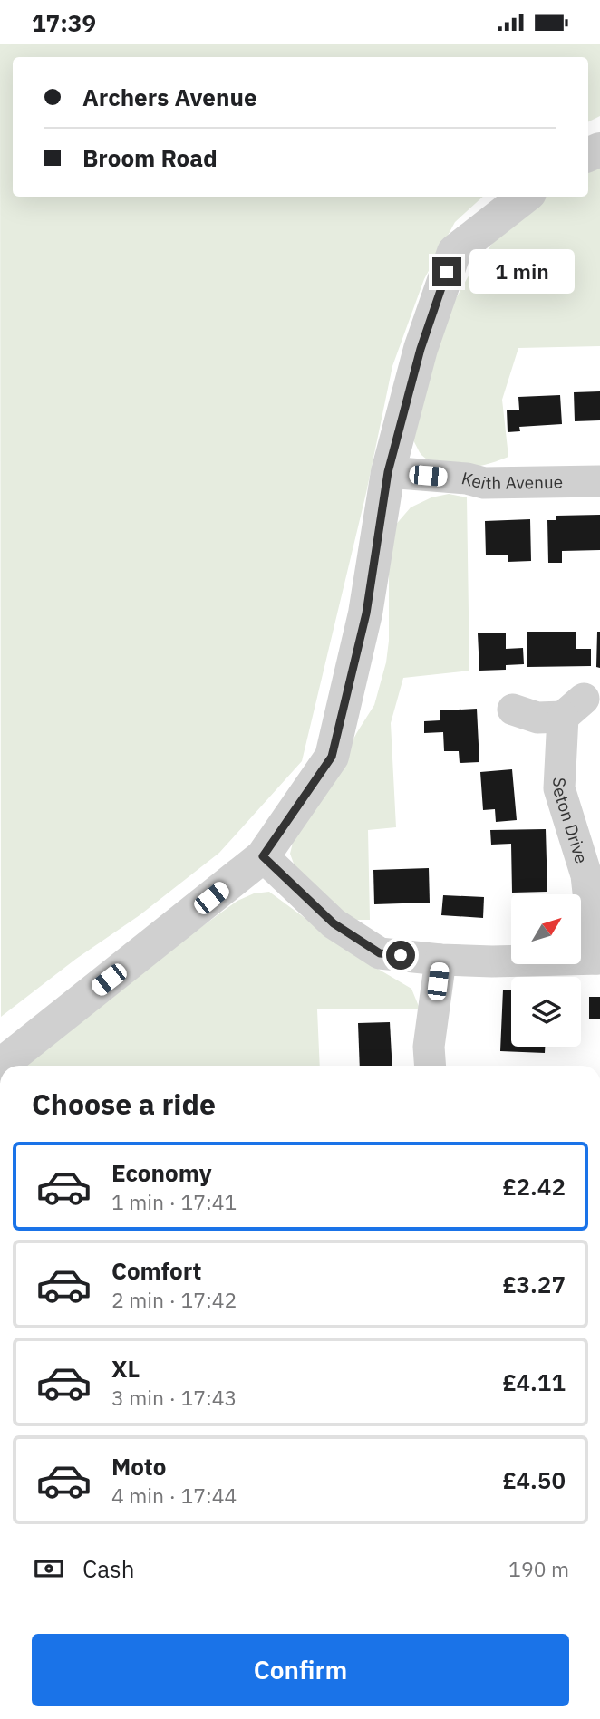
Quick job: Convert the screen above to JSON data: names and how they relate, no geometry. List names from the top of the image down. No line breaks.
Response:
{"streets":{"street":["Keith Avenue","Seton Drive"]},"north":"top right","page":{"status":"17:39","banner":["Archers Avenue","Broom Road"],"bubble":"1 min","heading":"Choose a ride","list":[{"name":"Economy","note":"1 min · 17:41","value":"£2.42"},{"name":"Comfort","note":"2 min · 17:42","value":"£3.27"},{"name":"XL","note":"3 min · 17:43","value":"£4.11"},{"name":"Moto","note":"4 min · 17:44","value":"£4.50"}],"pay":["Cash","190 m"],"buttons":"Confirm"}}
